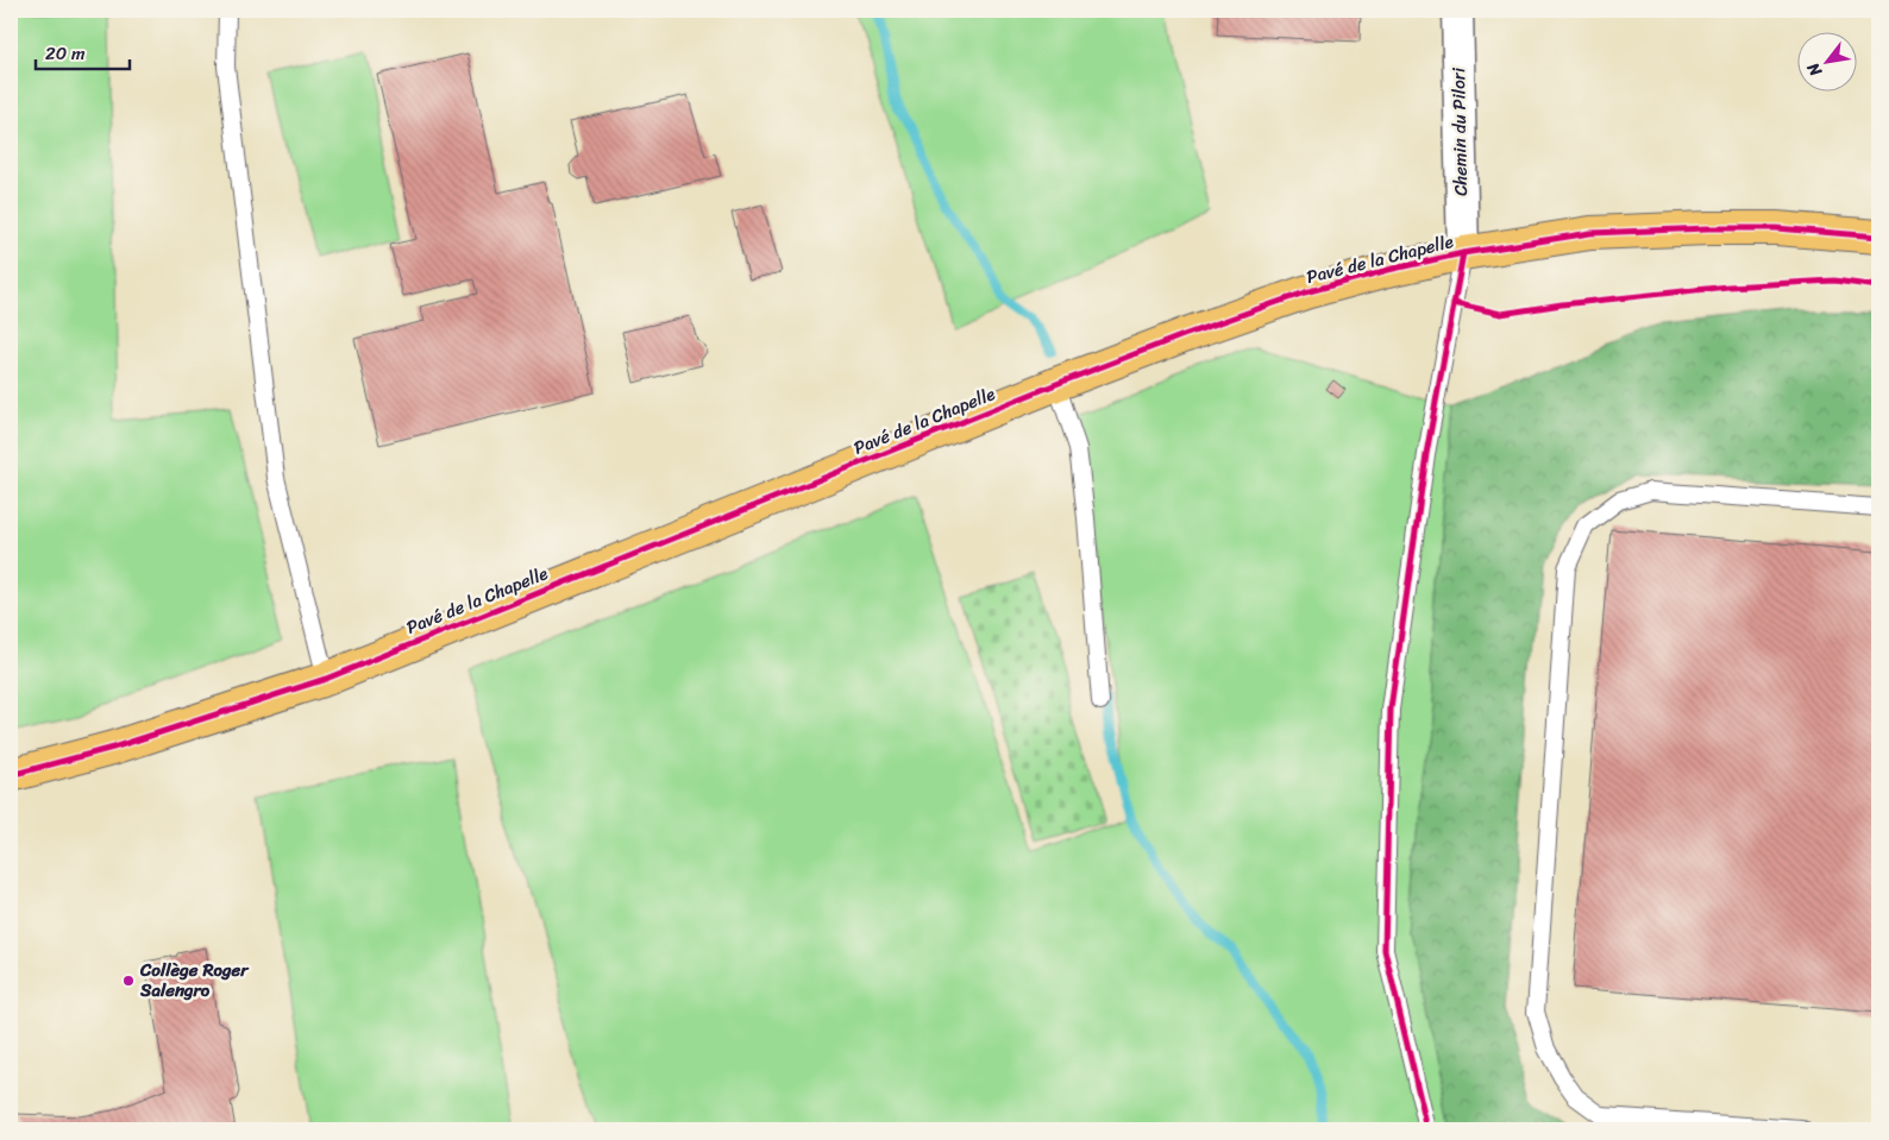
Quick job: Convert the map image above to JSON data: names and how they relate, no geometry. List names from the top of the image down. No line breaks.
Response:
{"streets":{"main road":["Pavé de la Chapelle"],"street":["Chemin du Pilori"]},"crossings":[["Chemin du Pilori","Pavé de la Chapelle"]],"places":["Collège Roger Salengro"],"scale_bar":"20 m","north":"bottom left"}
